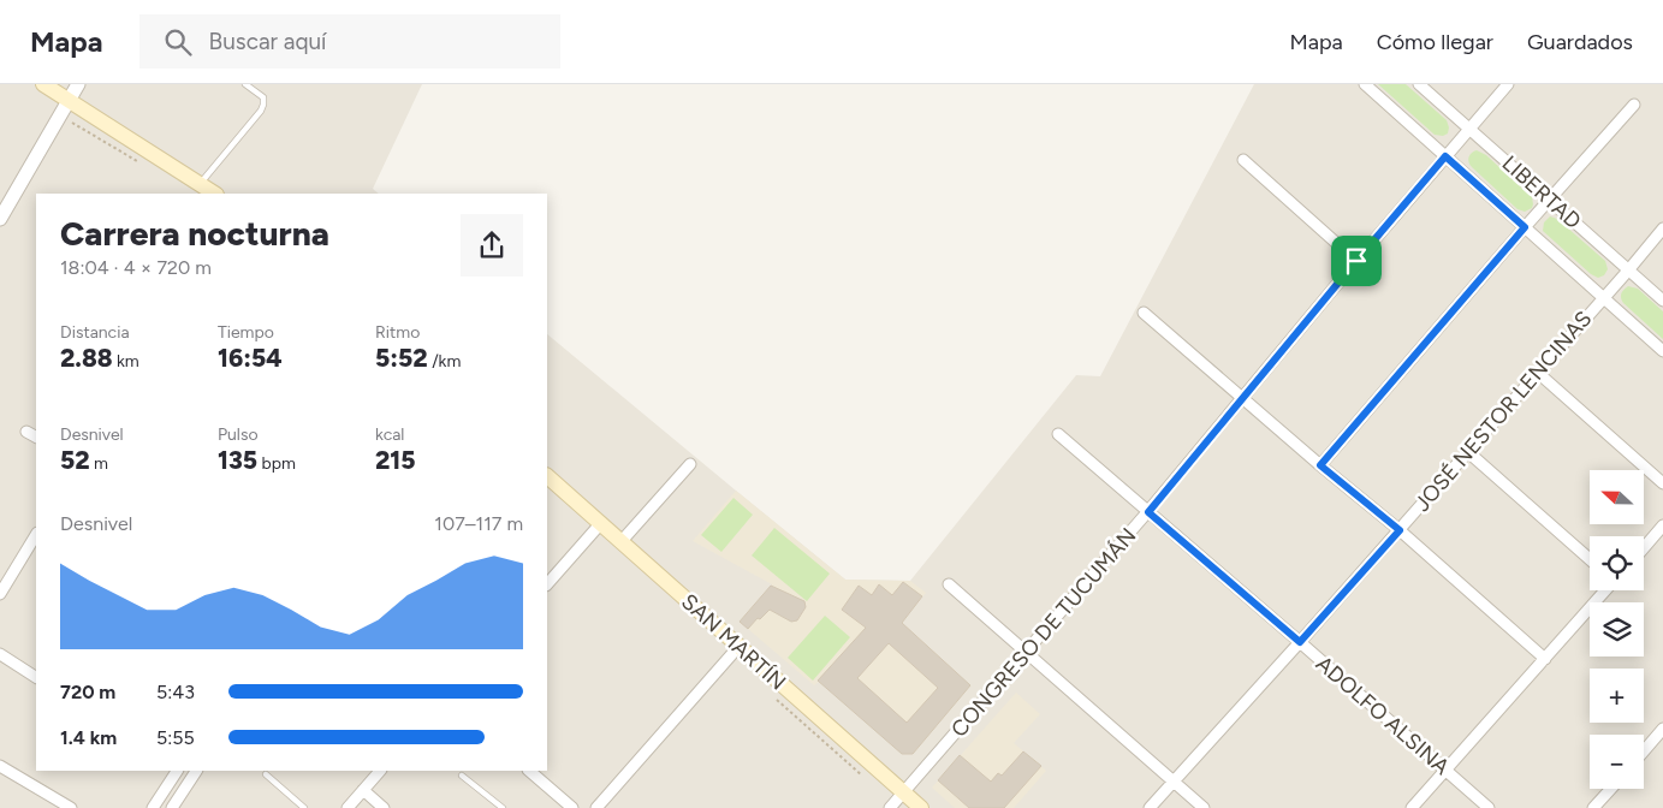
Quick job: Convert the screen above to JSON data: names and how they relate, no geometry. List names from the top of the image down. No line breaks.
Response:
{"streets":{"main road":["SAN MARTÍN"],"street":["LIBERTAD","JOSÉ NESTOR LENCINAS","CONGRESO DE TUCUMÁN","ADOLFO ALSINA"]},"crossings":[["LIBERTAD","JOSÉ NESTOR LENCINAS"],["LIBERTAD","CONGRESO DE TUCUMÁN"],["JOSÉ NESTOR LENCINAS","ADOLFO ALSINA"],["CONGRESO DE TUCUMÁN","SAN MARTÍN"],["CONGRESO DE TUCUMÁN","ADOLFO ALSINA"]],"north":"left","page":{"header":"Mapa","search":"Buscar aquí","nav":["Mapa","Cómo llegar","Guardados"],"heading":["Carrera nocturna","18:04 · 4 × 720 m"],"stats":[["Distancia","2.88 km"],["Tiempo","16:54"],["Ritmo","5:52 /km"],["Desnivel","52 m"],["Pulso","135 bpm"],["kcal","215"]],"map_buttons":["+","−"],"chart":["Desnivel","107–117 m"],"list":[{"name":"720 m","note":"5:43"},{"name":"1.4 km","note":"5:55"}]}}
